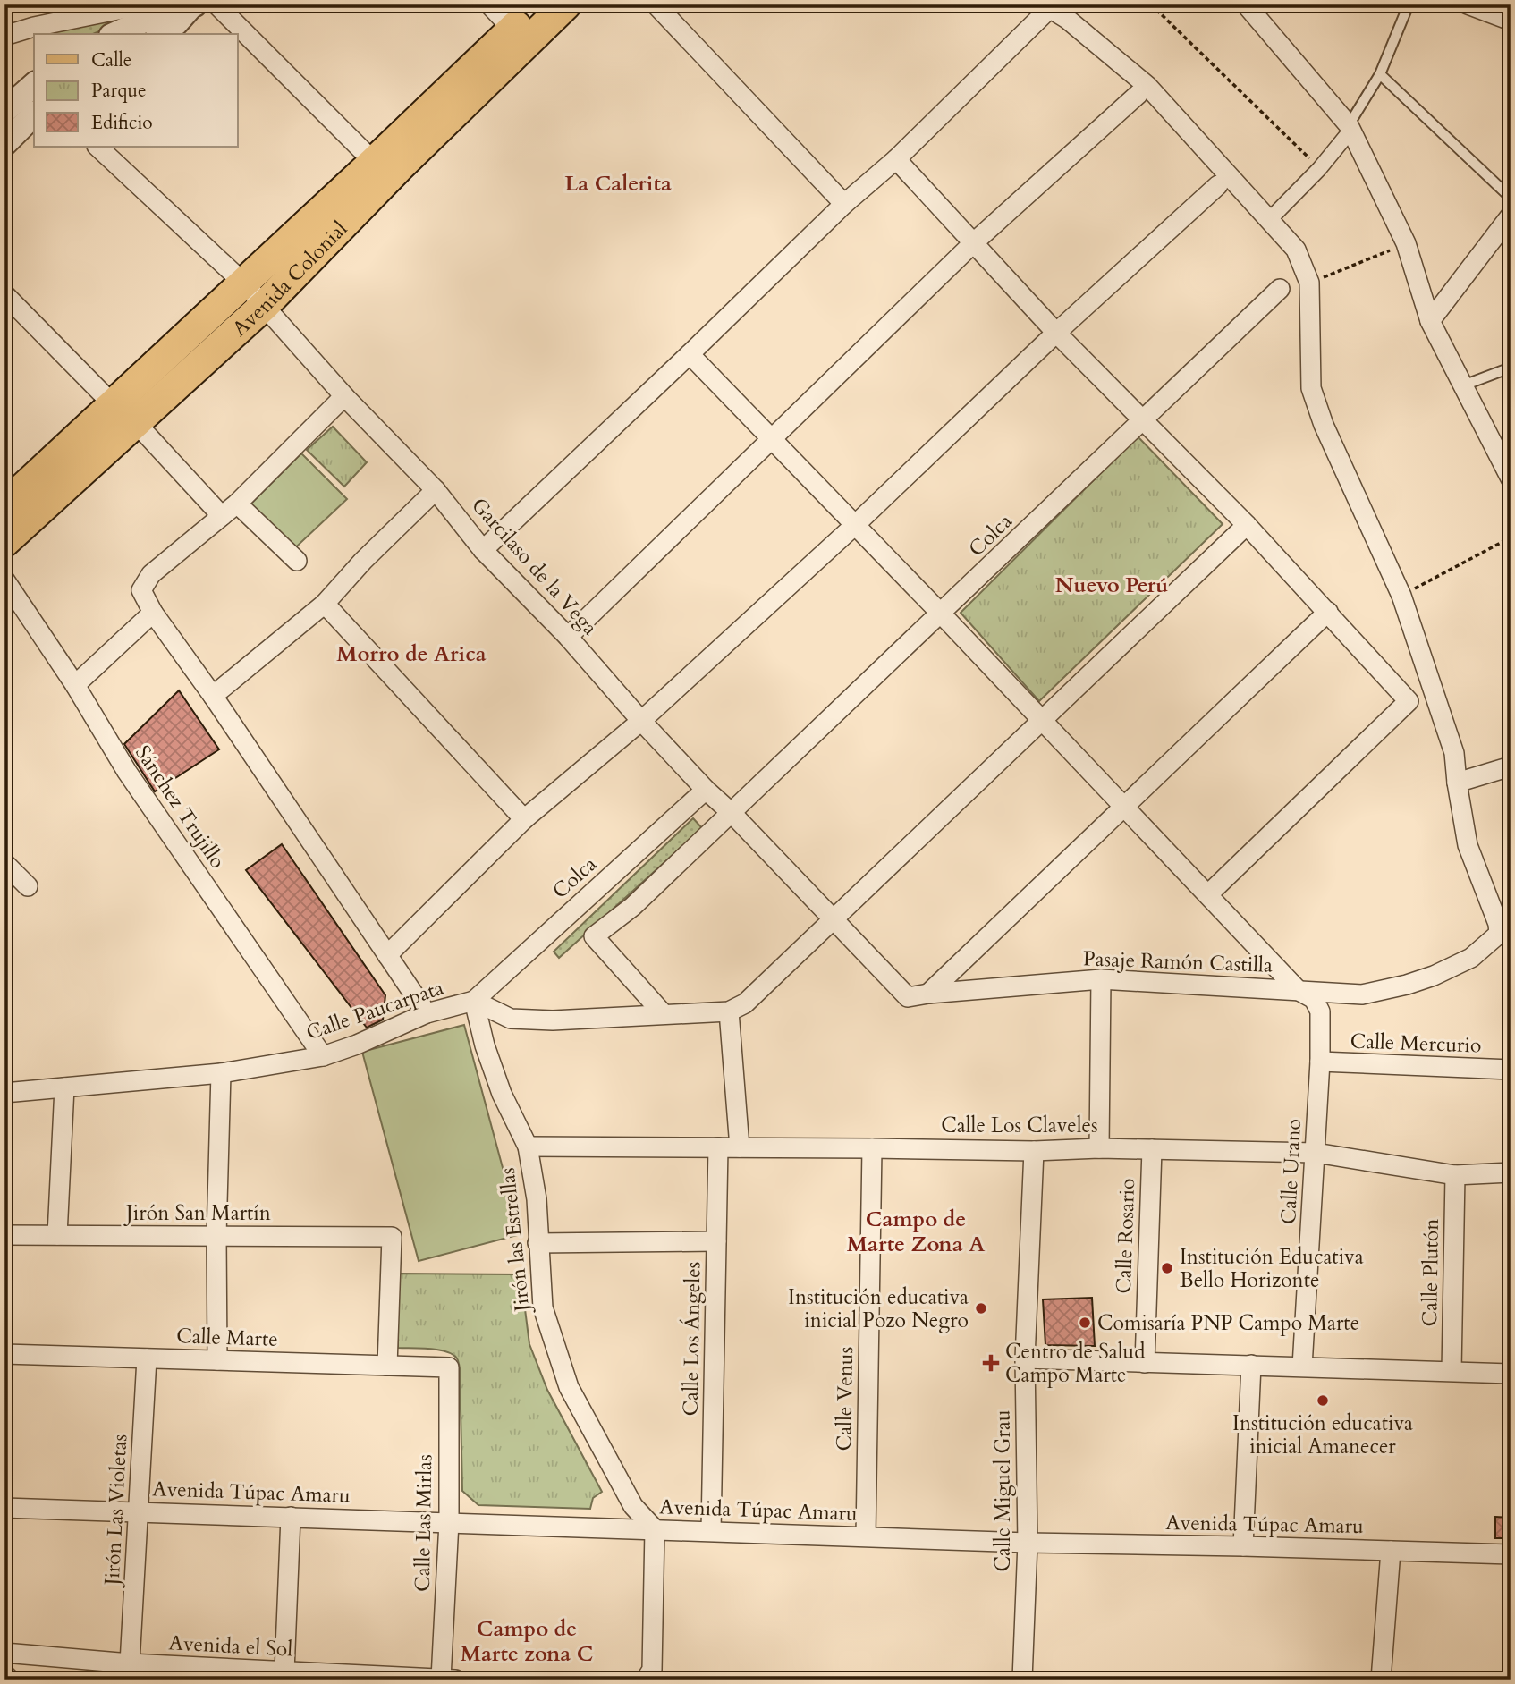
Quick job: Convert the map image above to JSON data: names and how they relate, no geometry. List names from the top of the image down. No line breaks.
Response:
{"streets":{"main road":["Avenida Colonial"],"street":["Colca","Garcilaso de la Vega","Sánchez Trujillo","Pasaje Ramón Castilla","Calle Paucarpata","Calle Mercurio","Calle Los Claveles","Calle Urano","Jirón San Martín","Calle Rosario","Jirón las Estrellas","Calle Plutón","Calle Marte","Calle Los Ángeles","Calle Venus","Calle Miguel Grau","Avenida Túpac Amaru","Jirón Las Violetas","Calle Las Mirlas","Avenida el Sol"]},"crossings":[["Avenida Colonial","Garcilaso de la Vega"],["Colca","Garcilaso de la Vega"],["Colca","Calle Paucarpata"],["Colca","Calle Urano"],["Colca","Jirón las Estrellas"],["Garcilaso de la Vega","Pasaje Ramón Castilla"],["Sánchez Trujillo","Calle Paucarpata"],["Pasaje Ramón Castilla","Calle Urano"],["Calle Paucarpata","Jirón las Estrellas"],["Calle Mercurio","Calle Urano"],["Calle Los Claveles","Calle Urano"],["Calle Los Claveles","Calle Rosario"],["Calle Los Claveles","Jirón las Estrellas"],["Calle Los Claveles","Calle Plutón"],["Calle Los Claveles","Calle Los Ángeles"],["Calle Los Claveles","Calle Venus"],["Calle Los Claveles","Calle Miguel Grau"],["Jirón San Martín","Calle Marte"],["Jirón las Estrellas","Avenida Túpac Amaru"],["Calle Marte","Jirón Las Violetas"],["Calle Marte","Calle Las Mirlas"],["Calle Los Ángeles","Avenida Túpac Amaru"],["Calle Venus","Avenida Túpac Amaru"],["Calle Miguel Grau","Avenida Túpac Amaru"],["Avenida Túpac Amaru","Jirón Las Violetas"],["Avenida Túpac Amaru","Calle Las Mirlas"],["Jirón Las Violetas","Avenida el Sol"],["Calle Las Mirlas","Avenida el Sol"]],"districts":["La Calerita","Nuevo Perú","Morro de Arica","Campo de Marte Zona A","Campo de Marte zona C"],"places":{"other":["Institución Educativa Bello Horizonte","Institución educativa inicial Pozo Negro","Comisaría PNP Campo Marte","Institución educativa inicial Amanecer"],"health":["Centro de Salud Campo Marte"]},"legend":["Calle","Parque","Edificio"]}
